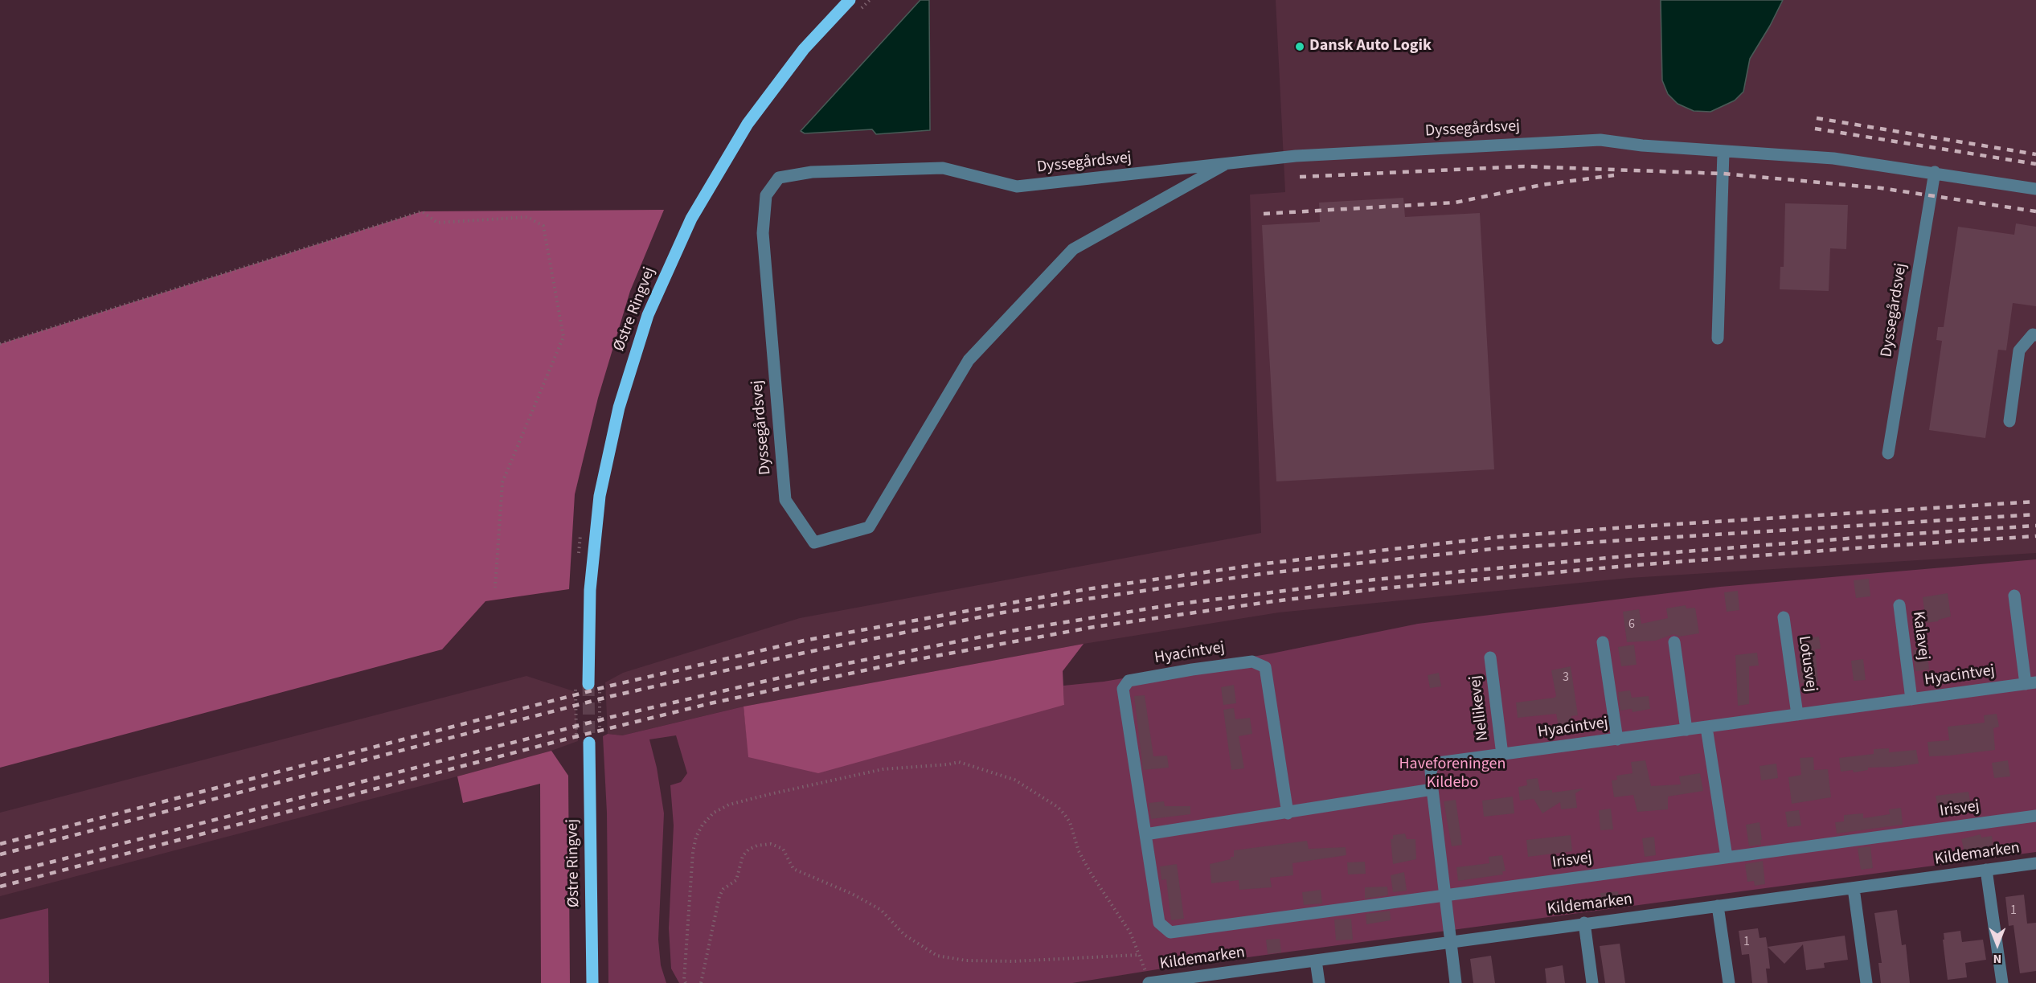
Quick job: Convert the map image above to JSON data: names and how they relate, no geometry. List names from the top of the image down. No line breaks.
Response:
{"streets":{"main road":["Østre Ringvej"],"street":["Dyssegårdsvej","Kalavej","Hyacintvej","Lotusvej","Nellikevej","Irisvej","Kildemarken"]},"crossings":[["Kalavej","Hyacintvej"],["Hyacintvej","Lotusvej"],["Hyacintvej","Nellikevej"],["Hyacintvej","Irisvej"],["Hyacintvej","Kildemarken"]],"parks":["Haveforeningen Kildebo"],"places":["Dansk Auto Logik"],"house_numbers":["6","3","1","1"],"north":"bottom"}
